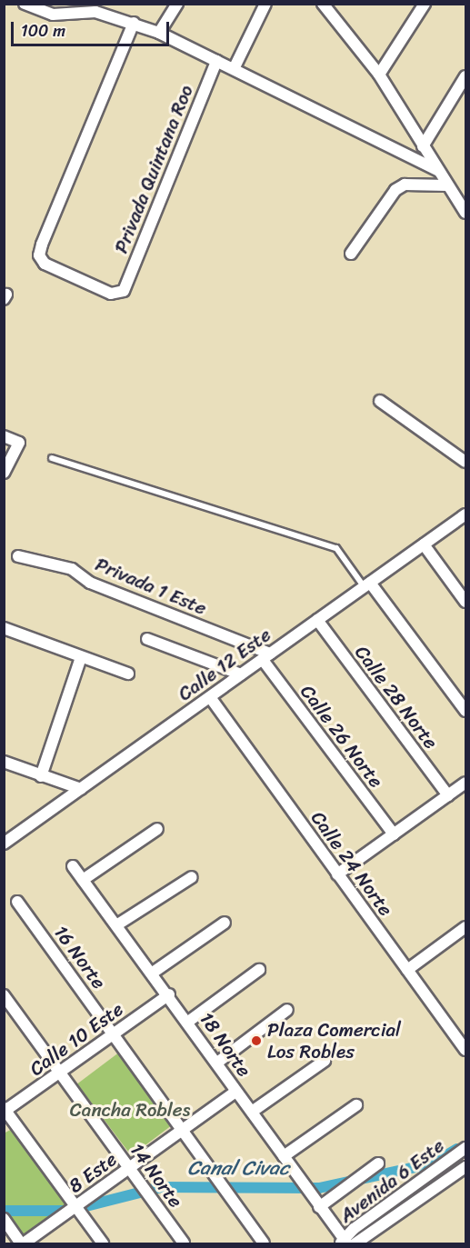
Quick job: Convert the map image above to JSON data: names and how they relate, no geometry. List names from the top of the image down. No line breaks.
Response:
{"streets":{"street":["Privada Quintana Roo","Privada 1 Este","Calle 12 Este","Calle 28 Norte","Calle 26 Norte","Calle 24 Norte","16 Norte","Calle 10 Este","18 Norte","8 Este","14 Norte","Avenida 6 Este"]},"crossings":[["Privada 1 Este","Calle 12 Este"],["Privada 1 Este","Calle 26 Norte"],["Calle 12 Este","Calle 28 Norte"],["Calle 12 Este","Calle 26 Norte"],["Calle 12 Este","Calle 24 Norte"],["16 Norte","Calle 10 Este"],["16 Norte","8 Este"],["Calle 10 Este","18 Norte"],["Calle 10 Este","14 Norte"],["18 Norte","8 Este"],["18 Norte","Avenida 6 Este"],["8 Este","14 Norte"]],"water":["Canal Civac"],"parks":["Cancha Robles"],"places":["Plaza Comercial Los Robles"],"scale_bar":"100 m"}
